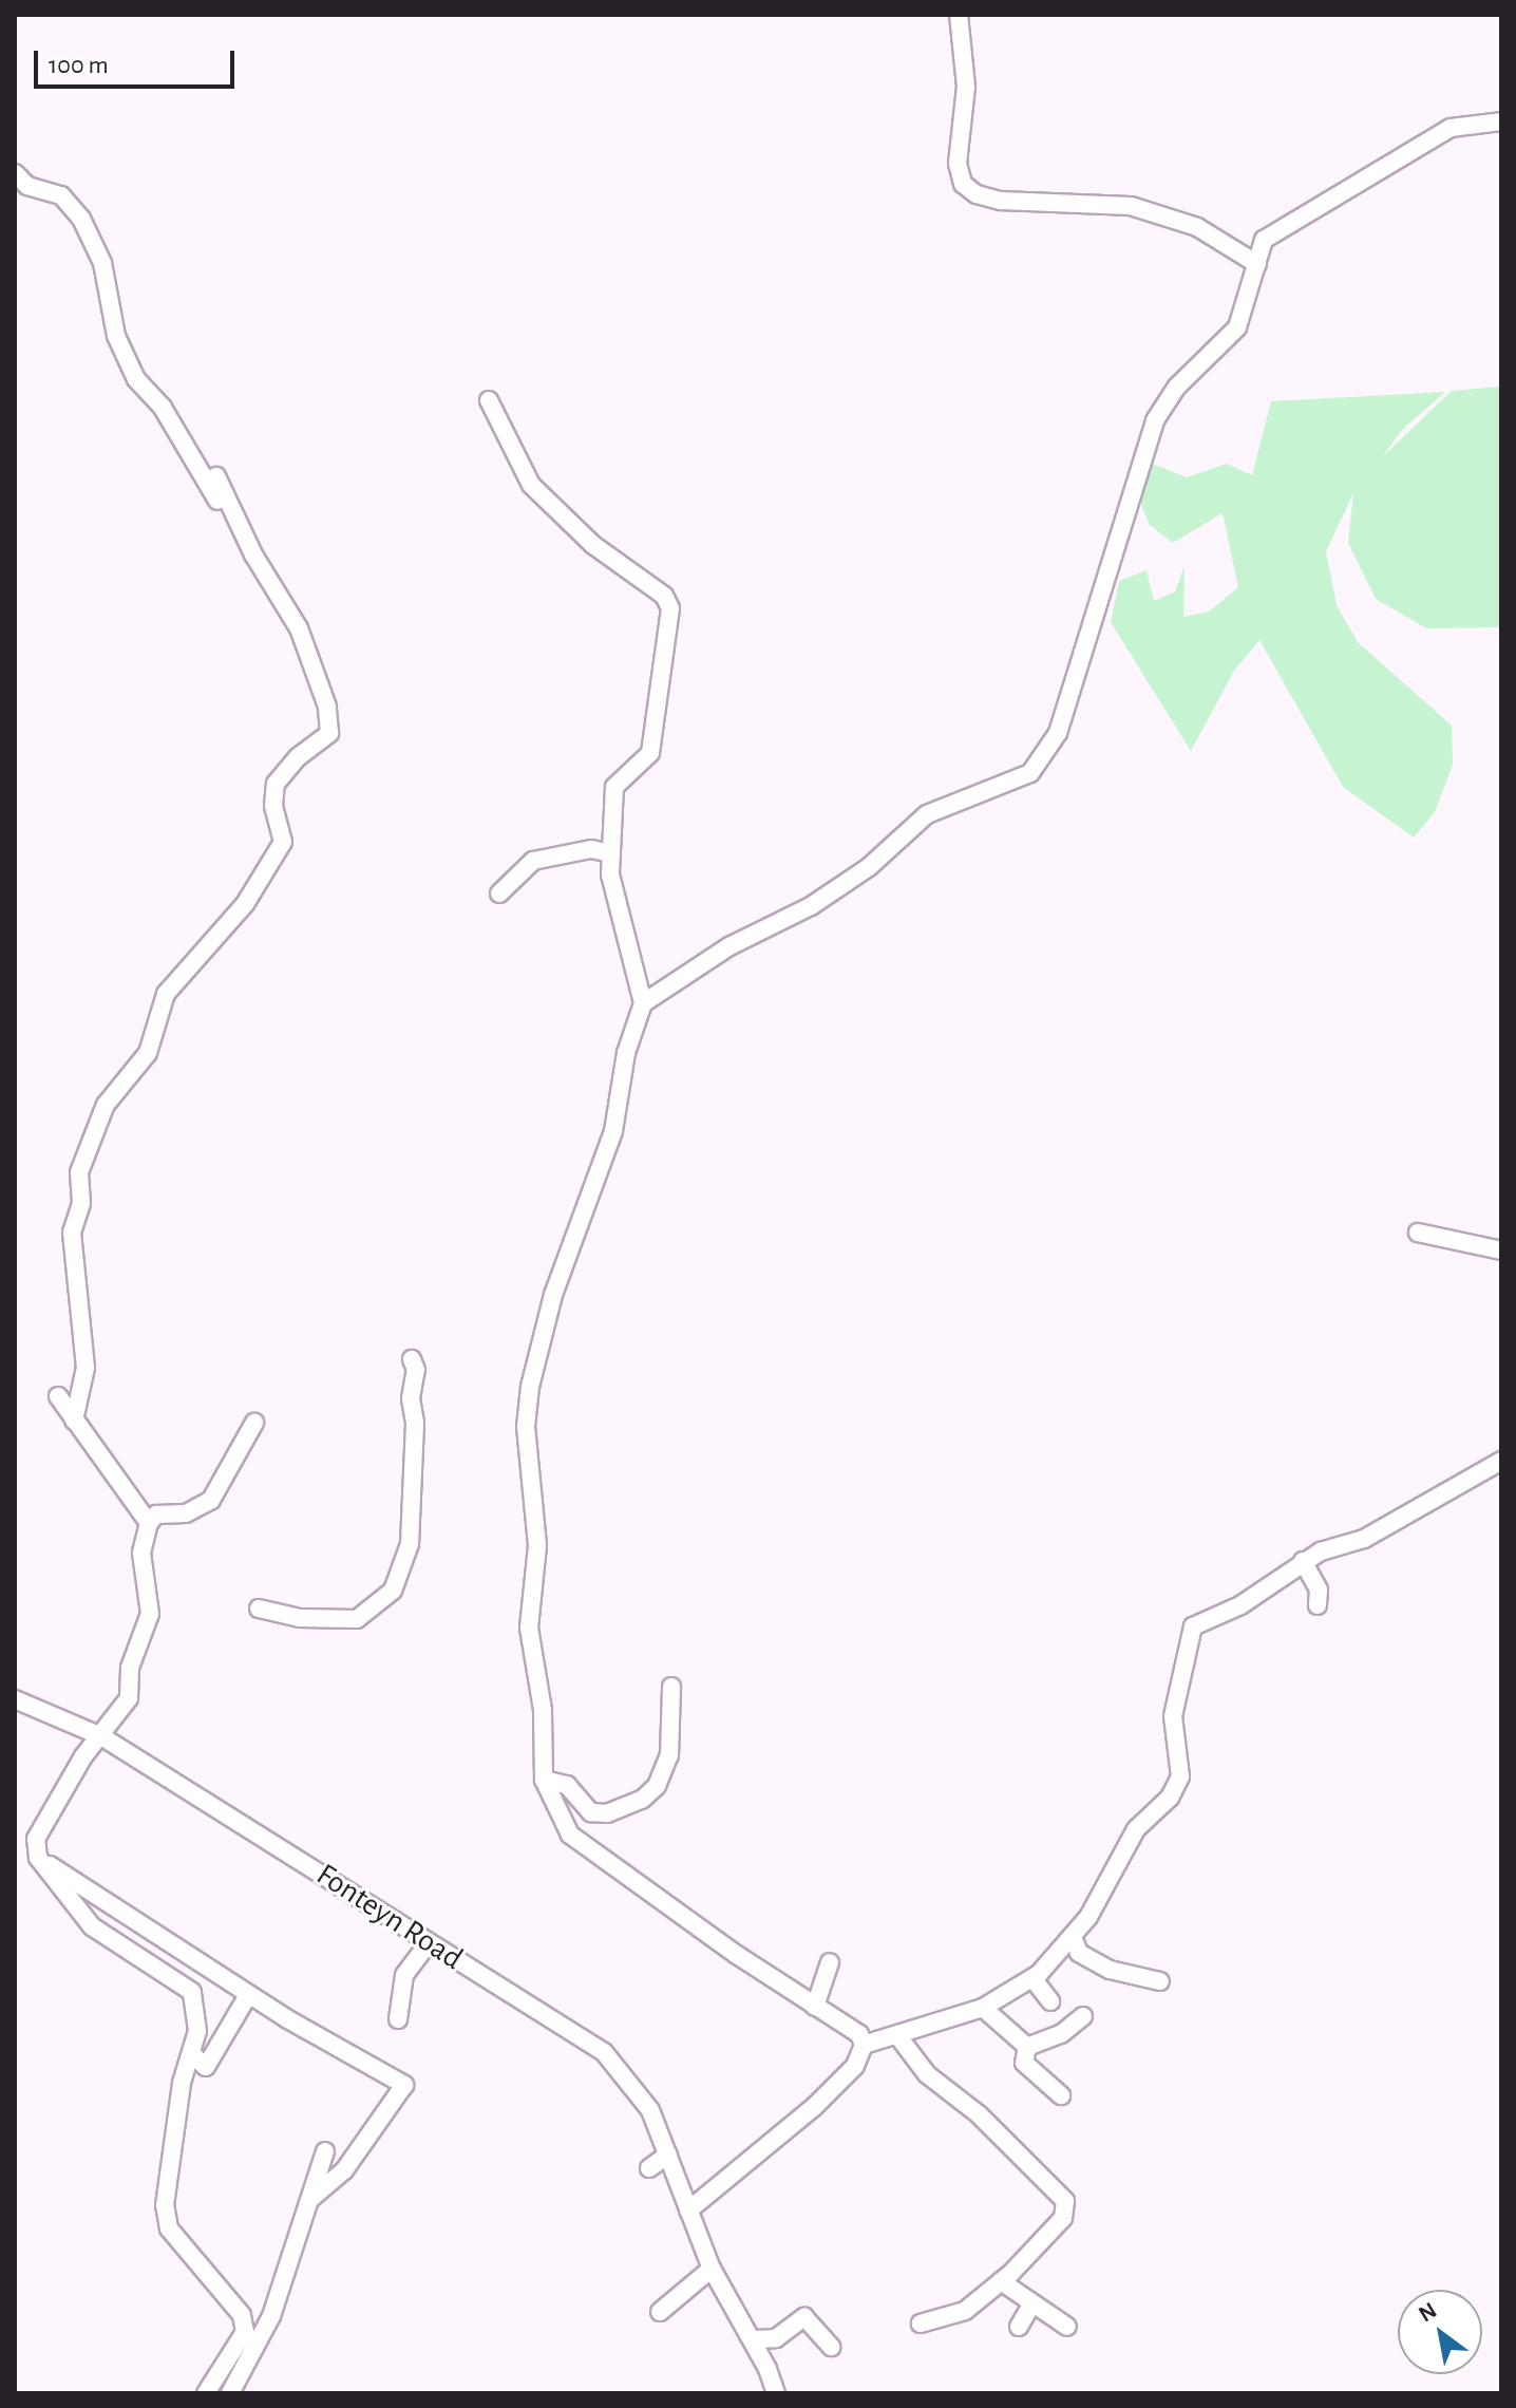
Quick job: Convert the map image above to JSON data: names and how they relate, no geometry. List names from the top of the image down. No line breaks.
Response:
{"streets":{"street":["Fonteyn Road"]},"scale_bar":"100 m","north":"top left"}
